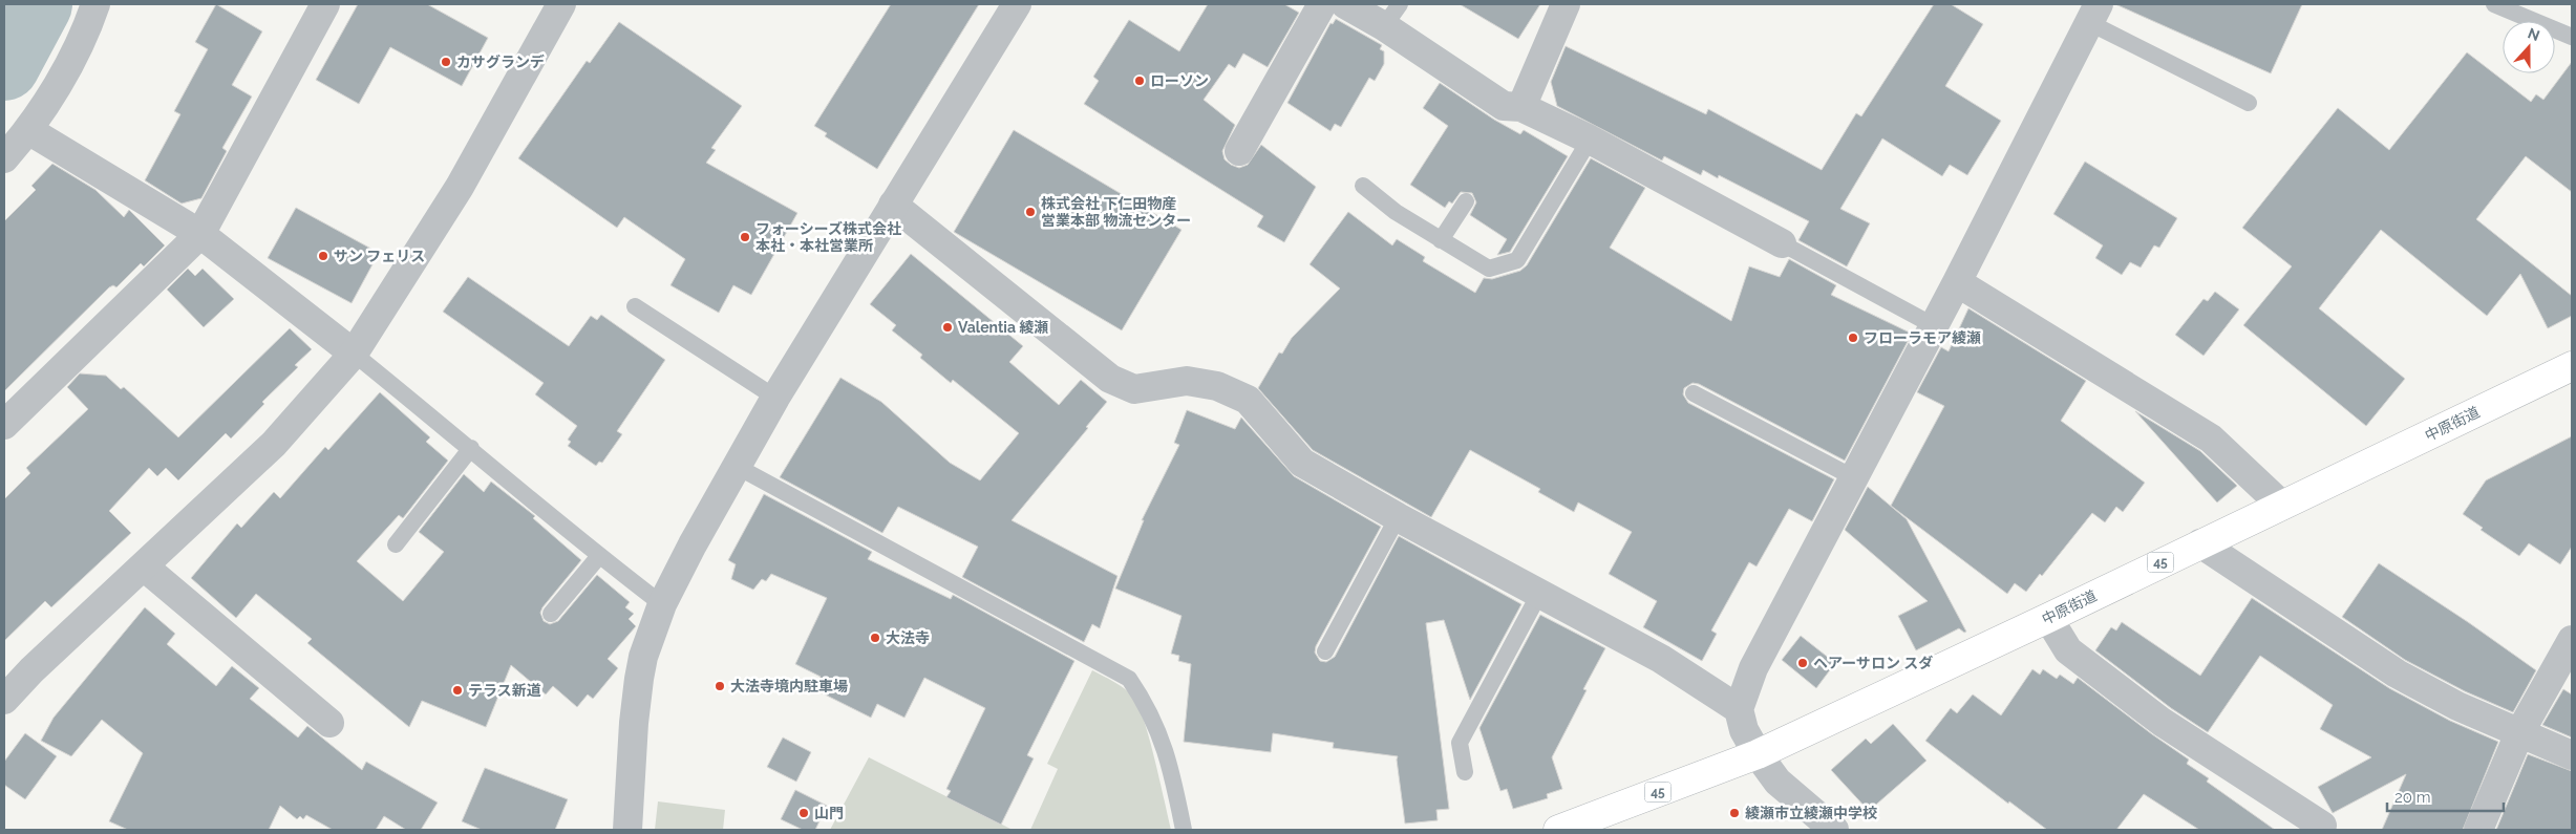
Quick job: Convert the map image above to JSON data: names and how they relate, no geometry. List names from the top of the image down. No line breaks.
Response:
{"streets":{"main road":["中原街道","45"]},"places":["カサグランデ","ローソン","株式会社 下仁田物産 営業本部 物流センター","フォーシーズ株式会社 本社・本社営業所","サン フェリス","Valentia 綾瀬","フローラモア綾瀬","大法寺","ヘアーサロン スダ","大法寺境内駐車場","テラス新道","山門","綾瀬市立綾瀬中学校"],"scale_bar":"20 m","north":"top"}
